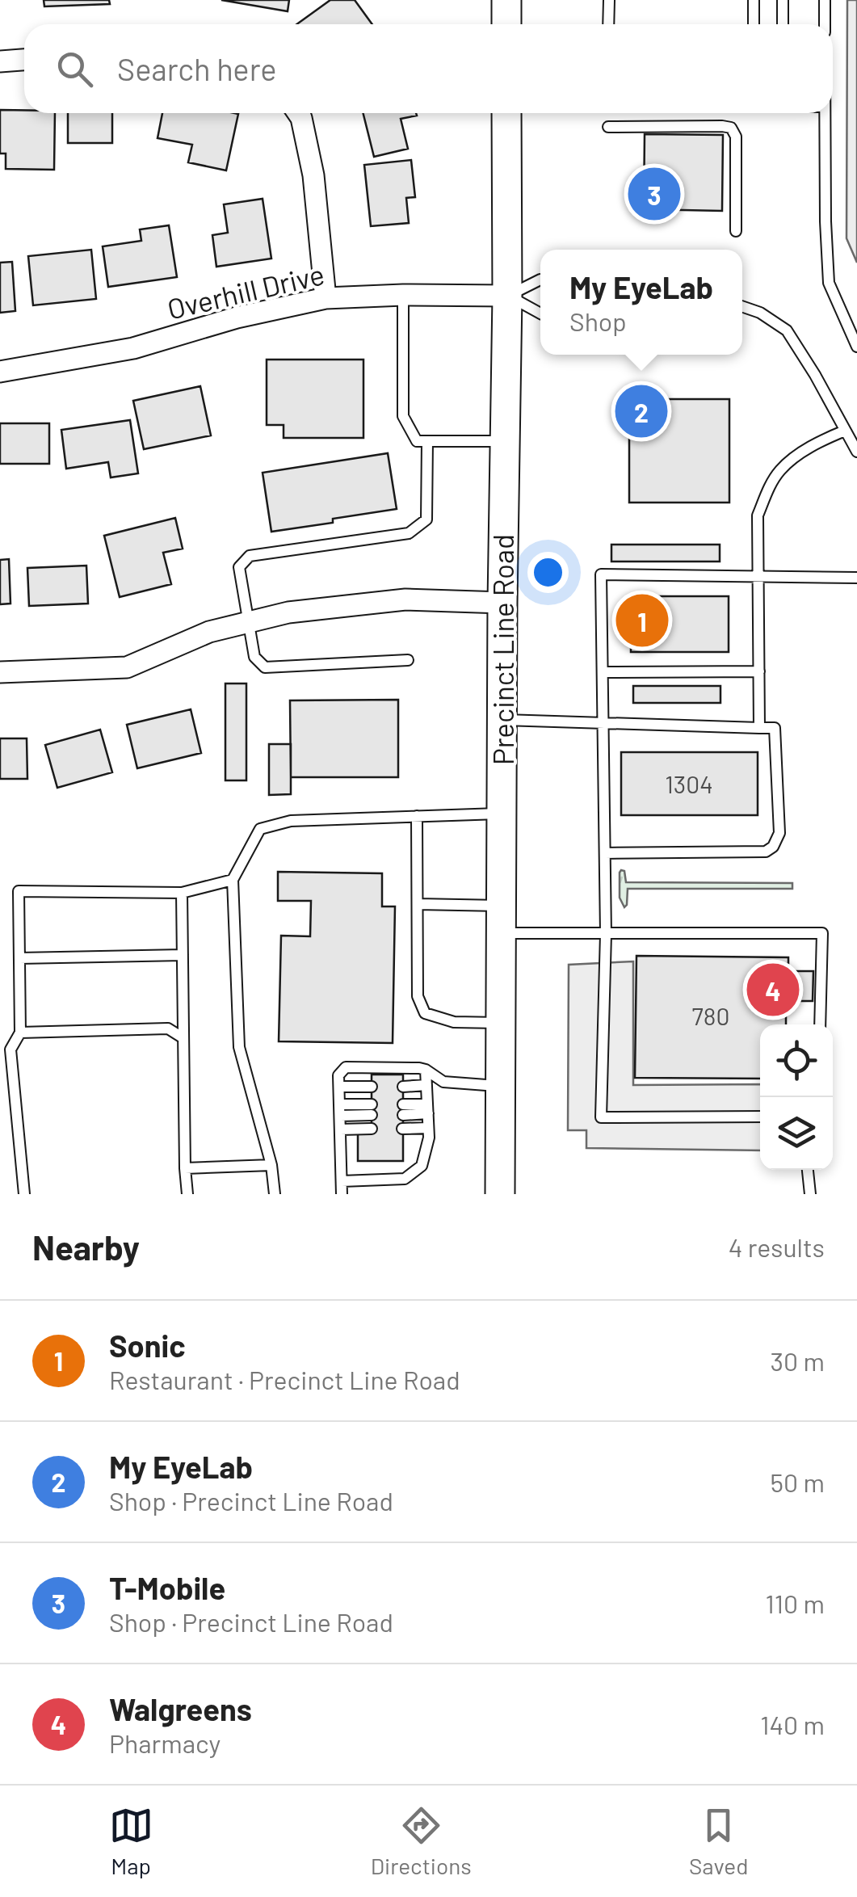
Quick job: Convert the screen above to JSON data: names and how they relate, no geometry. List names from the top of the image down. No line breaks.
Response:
{"streets":{"main road":["Precinct Line Road"],"street":["Overhill Drive"]},"crossings":[["Overhill Drive","Precinct Line Road"]],"house_numbers":["1304","780"],"page":{"search":"Search here","pins":["3","2","1","4"],"popup":["My EyeLab","Shop"],"heading":["Nearby","4 results"],"list":[{"mark":"1","name":"Sonic","note":"Restaurant · Precinct Line Road","value":"30 m"},{"mark":"2","name":"My EyeLab","note":"Shop · Precinct Line Road","value":"50 m"},{"mark":"3","name":"T-Mobile","note":"Shop · Precinct Line Road","value":"110 m"},{"mark":"4","name":"Walgreens","note":"Pharmacy","value":"140 m"}],"nav":["Map","Directions","Saved"]}}
